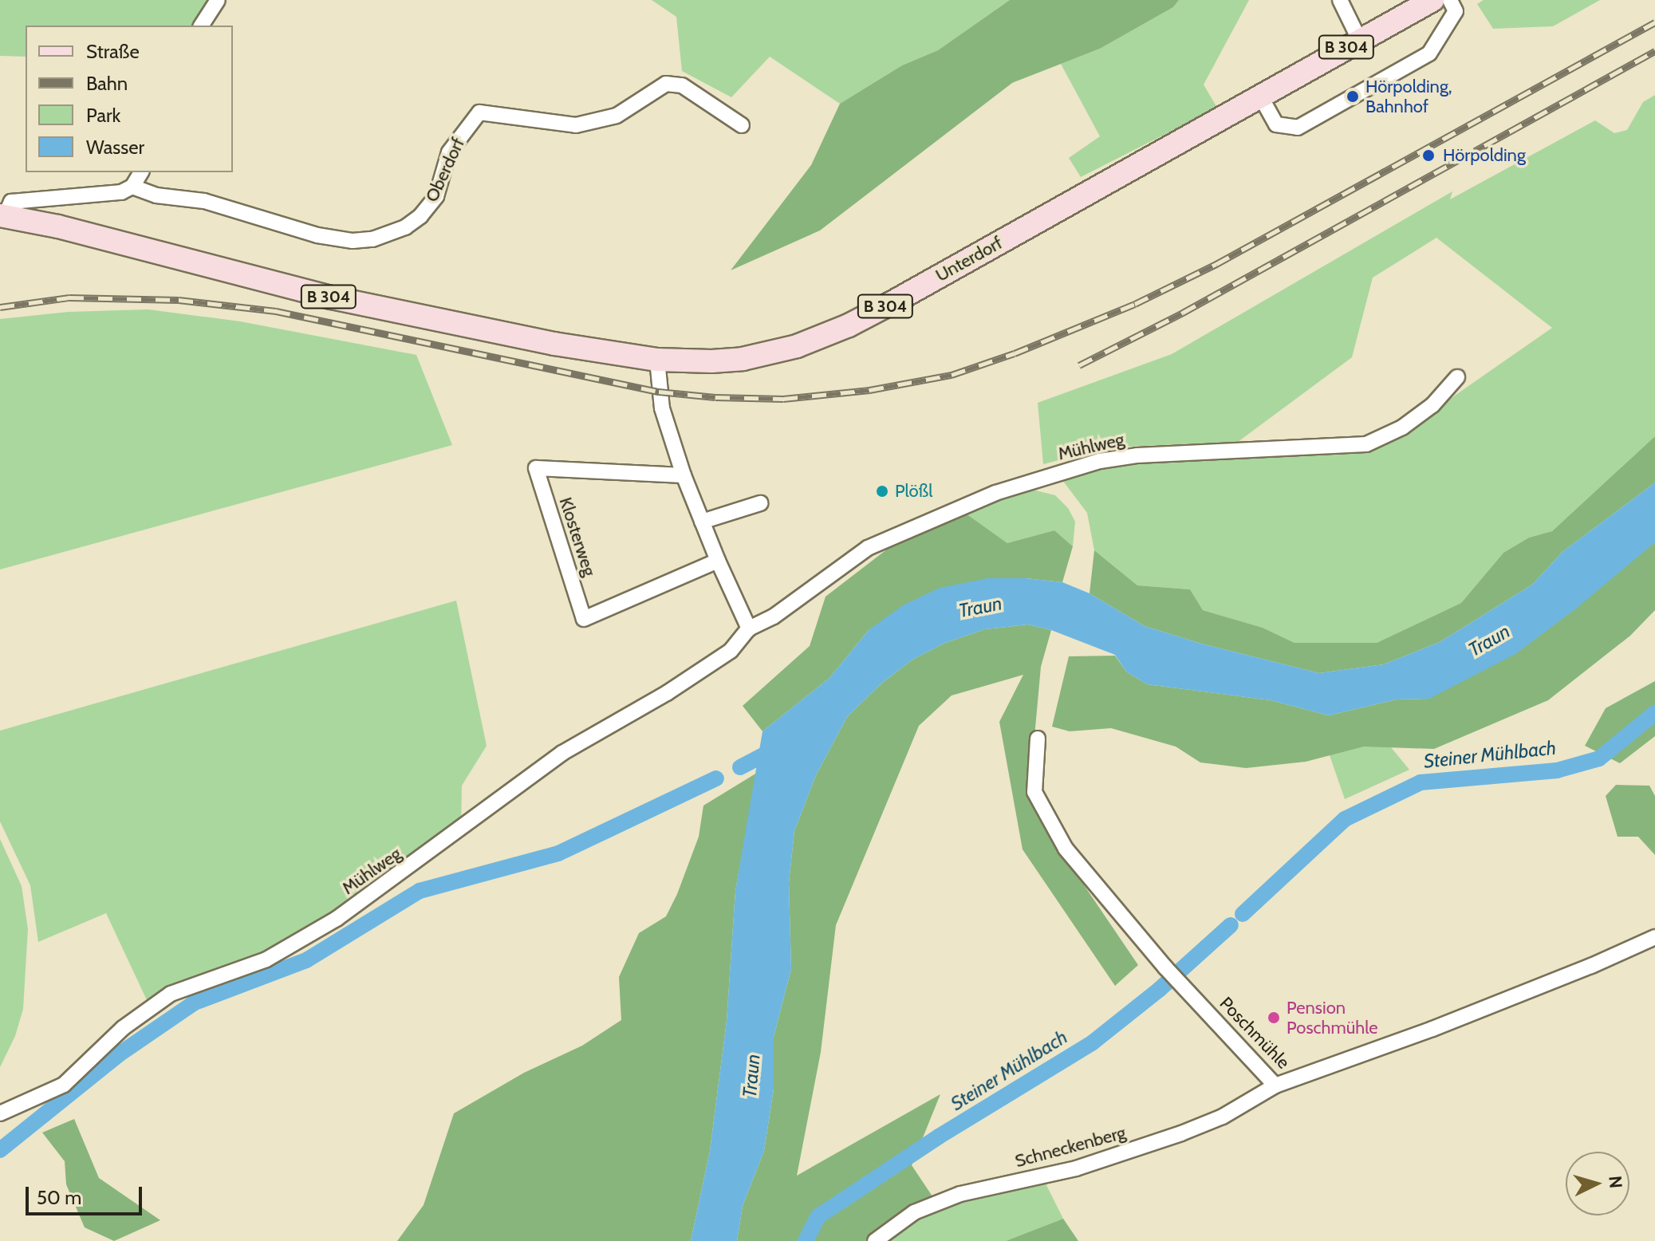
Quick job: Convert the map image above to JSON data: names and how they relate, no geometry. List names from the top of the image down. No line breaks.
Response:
{"streets":{"main road":["B 304","Unterdorf"],"street":["Oberdorf","Mühlweg","Klosterweg","Poschmühle","Schneckenberg"]},"crossings":[["B 304","Unterdorf"],["Poschmühle","Schneckenberg"]],"water":["Traun","Steiner Mühlbach"],"places":["Hörpolding, Bahnhof","Hörpolding","Plößl","Pension Poschmühle"],"legend":["Straße","Bahn","Park","Wasser"],"scale_bar":"50 m","north":"right"}
